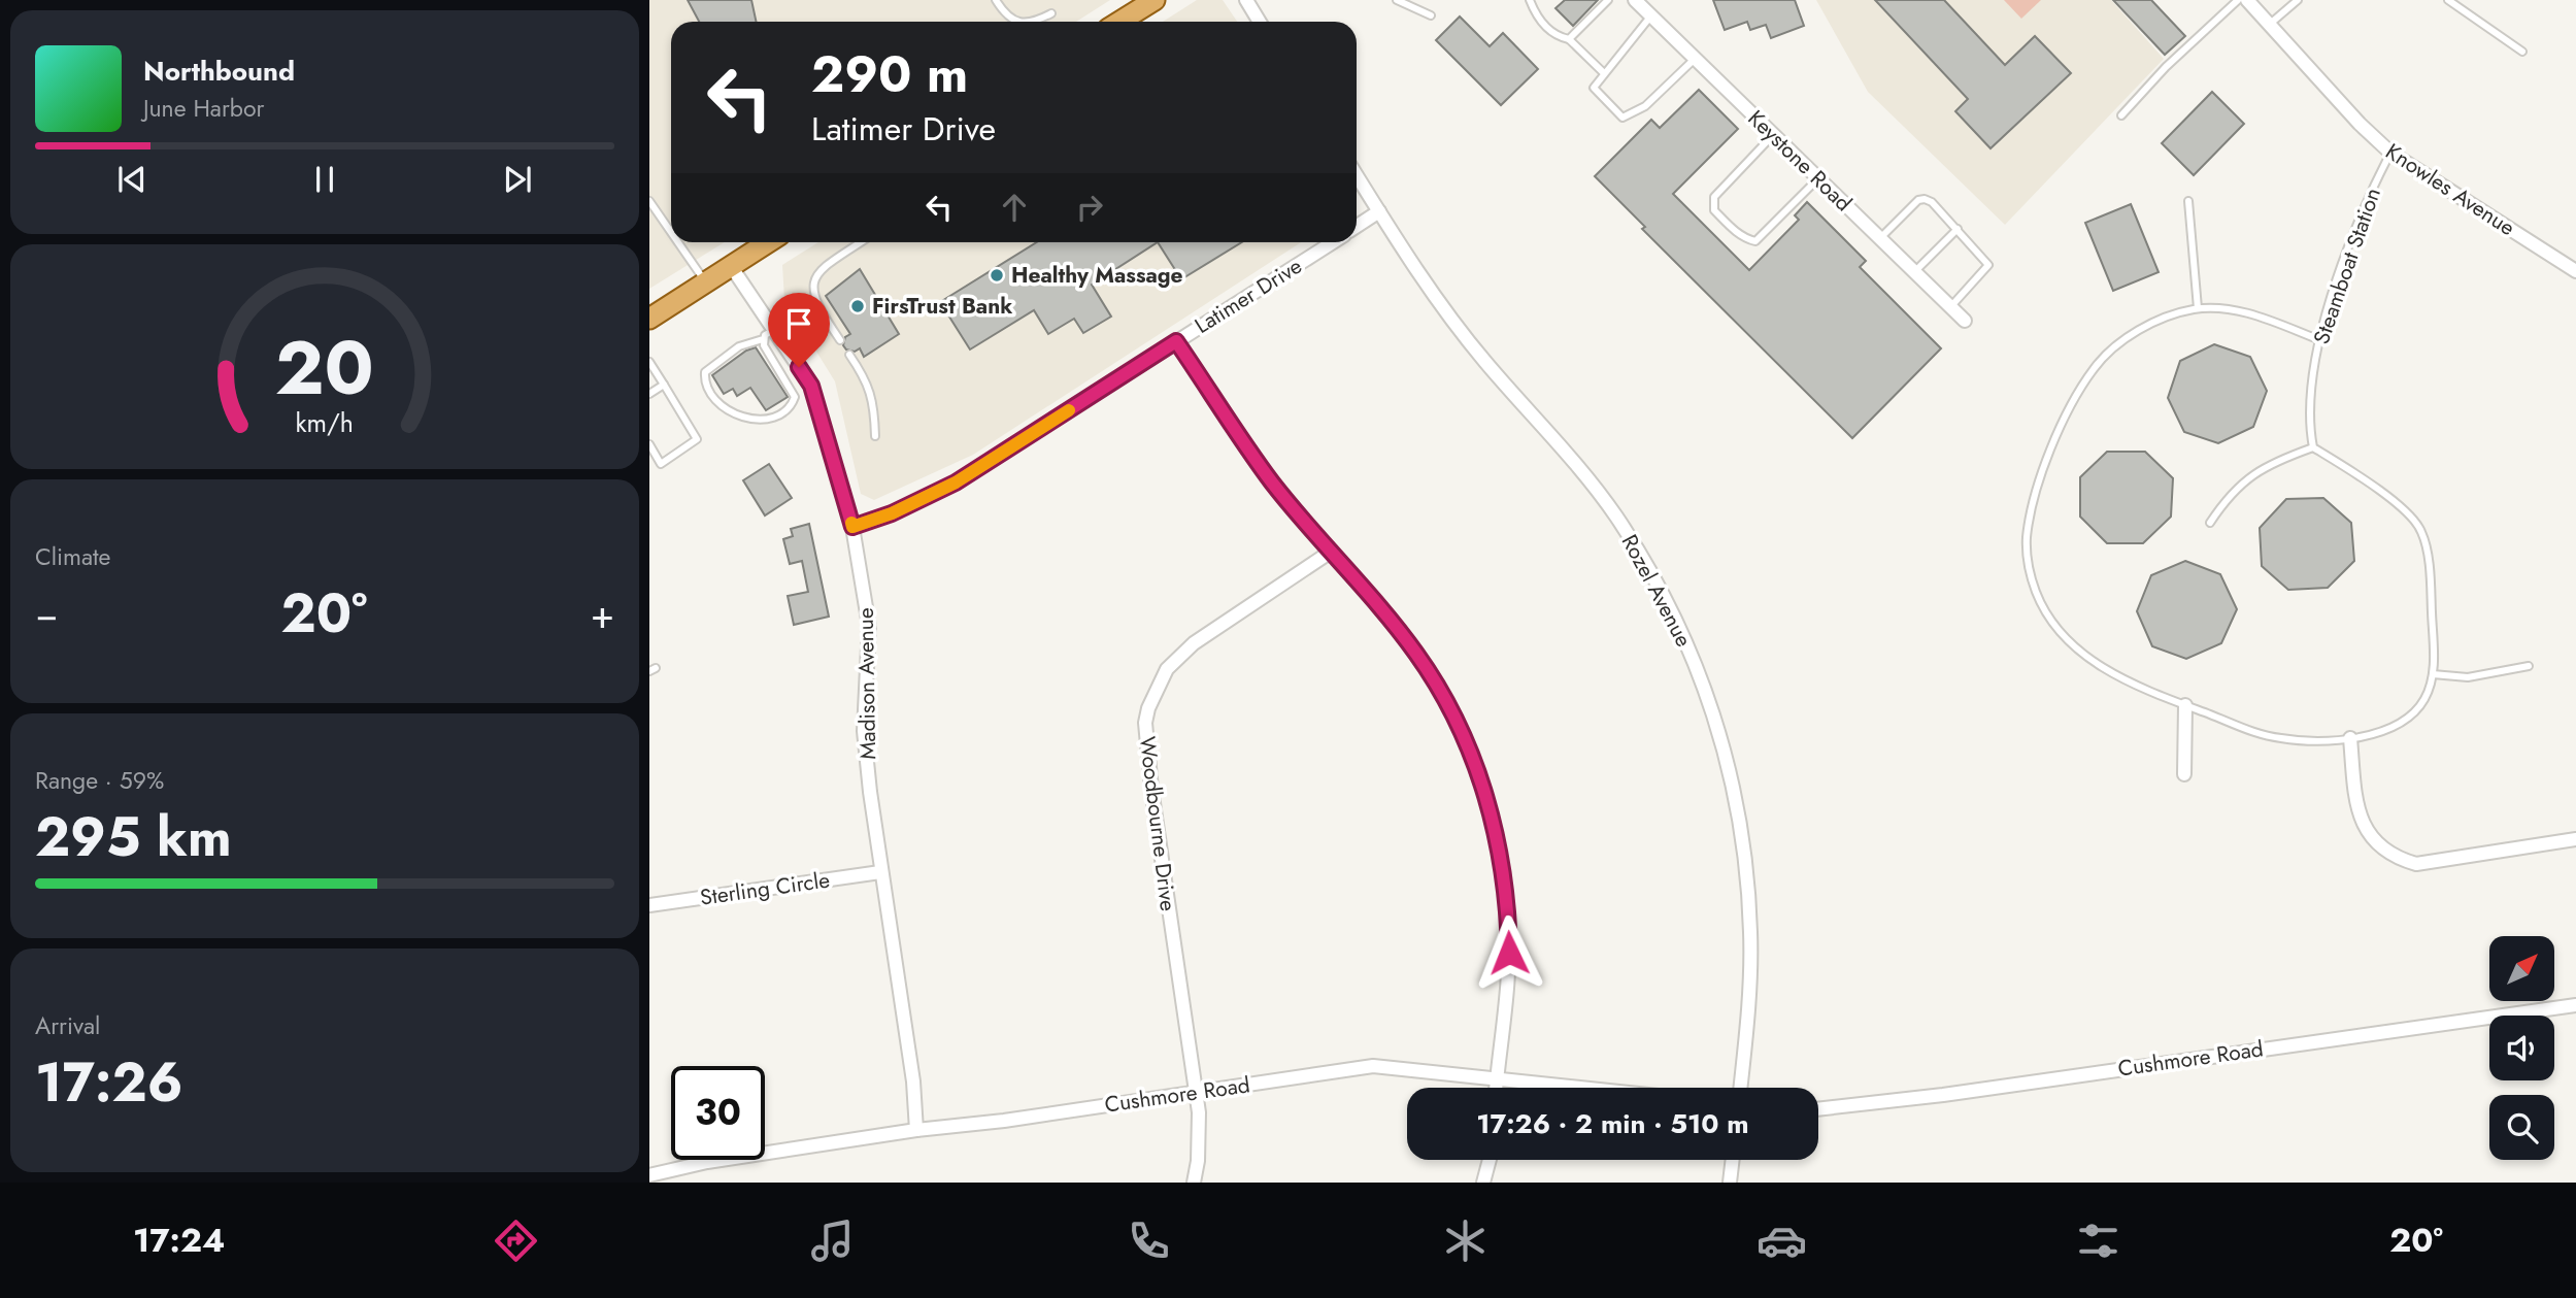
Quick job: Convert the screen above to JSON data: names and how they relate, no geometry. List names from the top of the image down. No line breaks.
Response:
{"streets":{"street":["Keystone Road","Knowles Avenue","Latimer Drive","Rozel Avenue","Madison Avenue","Woodbourne Drive","Sterling Circle","Cushmore Road"],"lane":["Steamboat Station"]},"crossings":[["Knowles Avenue","Steamboat Station"],["Latimer Drive","Madison Avenue"],["Madison Avenue","Sterling Circle"],["Madison Avenue","Cushmore Road"],["Woodbourne Drive","Cushmore Road"]],"places":["Healthy Massage","FirsTrust Bank"],"north":"top right","page":{"turn":["290 m","Latimer Drive"],"song":["Northbound","June Harbor"],"tile":["Climate",["Range · 59%","295 km"],["Arrival","17:26"]],"heat":["−","20°","+"],"limit":"30","trip":"17:26 · 2 min · 510 m","tabs":["17:24","20°"],"gauge":["20","km/h"]}}
